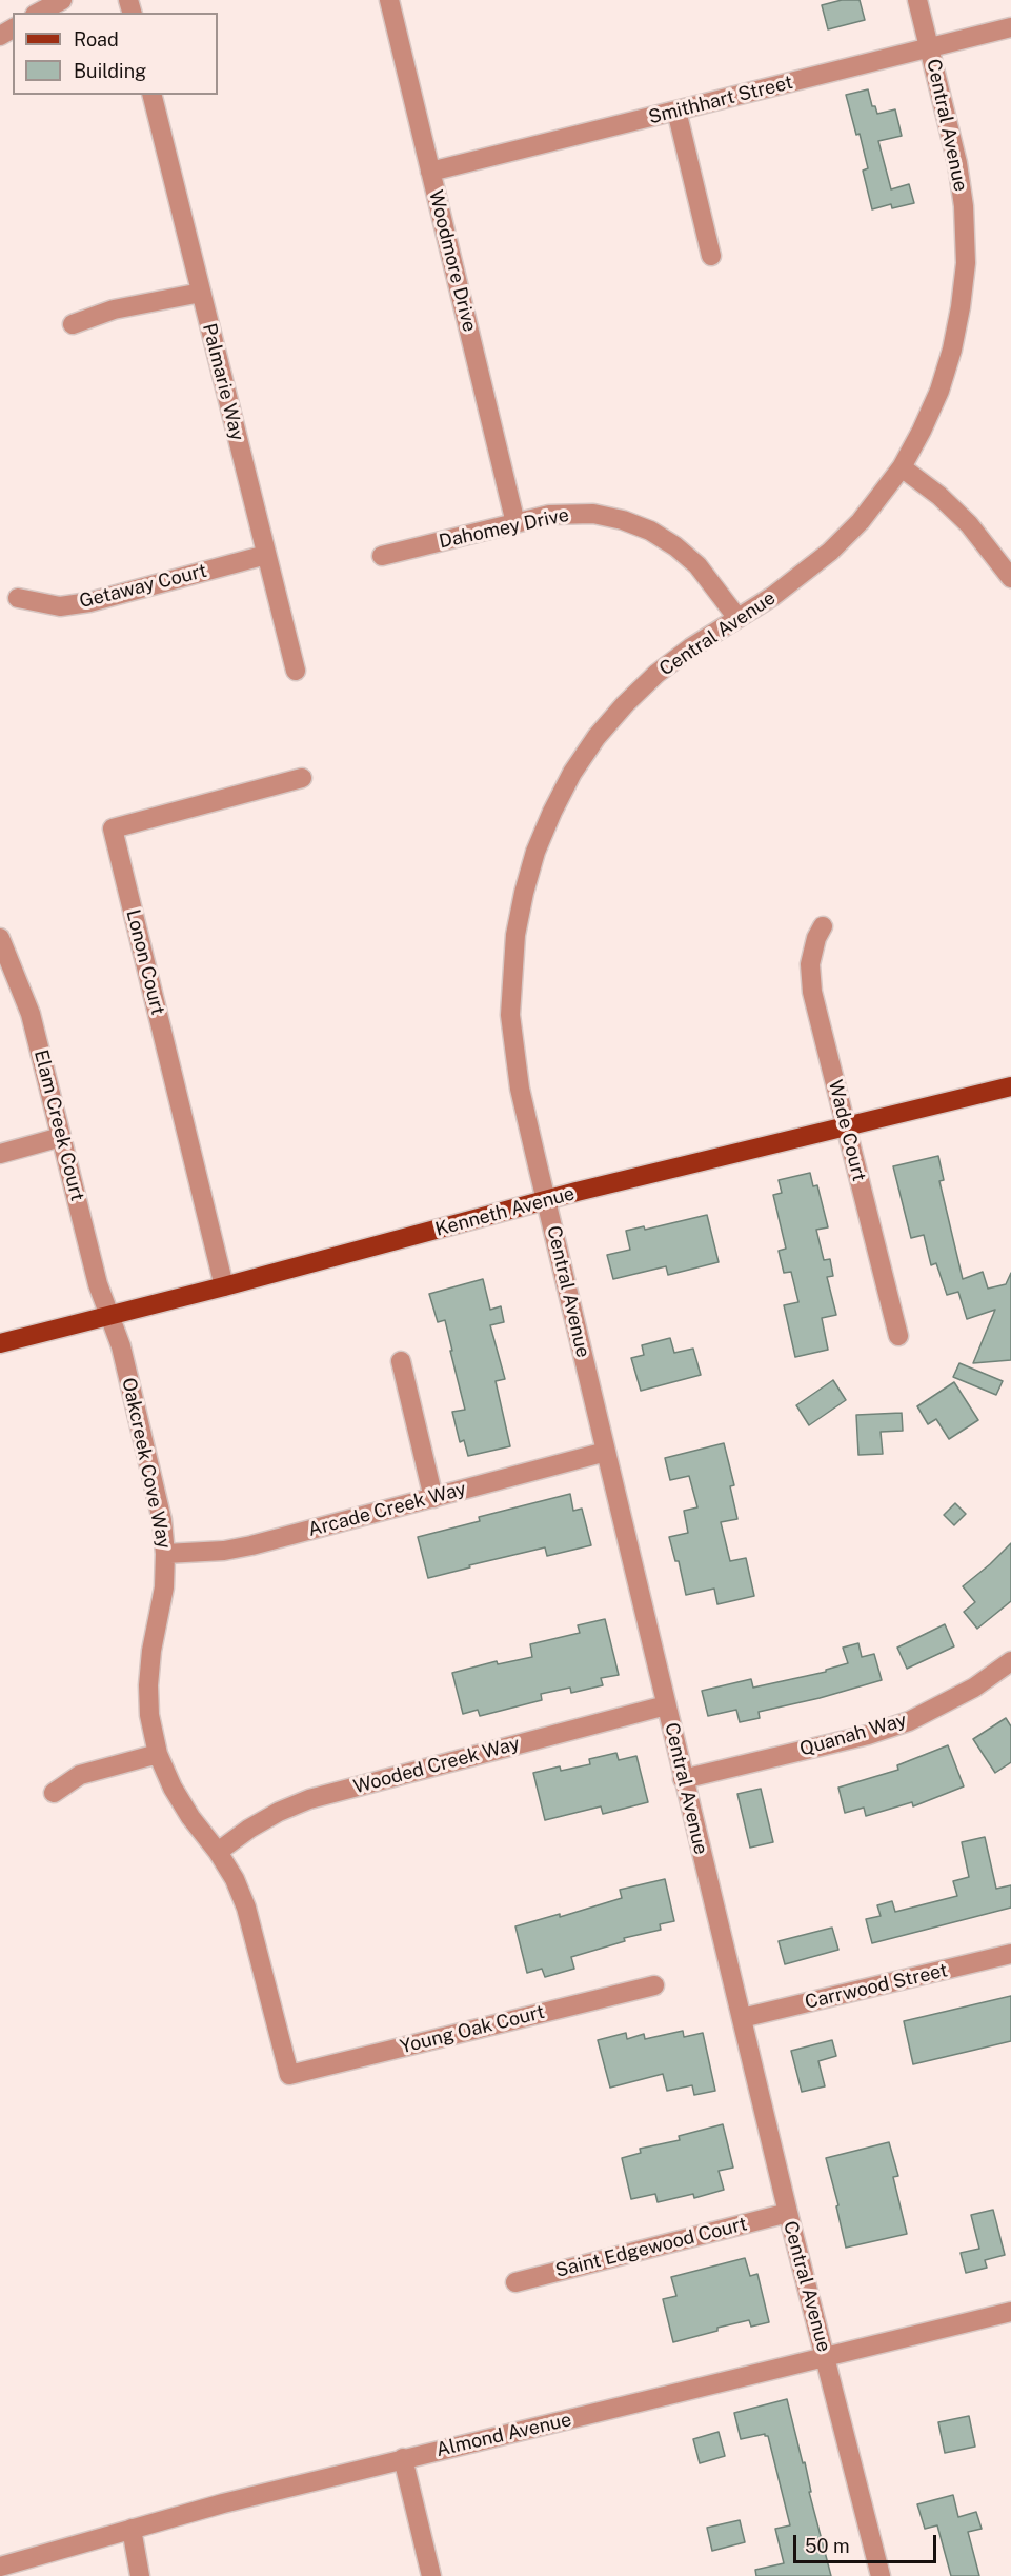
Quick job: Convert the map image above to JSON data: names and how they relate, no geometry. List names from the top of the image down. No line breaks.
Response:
{"streets":{"main road":["Kenneth Avenue"],"street":["Smithhart Street","Central Avenue","Woodmore Drive","Palmarie Way","Dahomey Drive","Getaway Court","Lonon Court","Elam Creek Court","Wade Court","Oakcreek Cove Way","Arcade Creek Way","Quanah Way","Wooded Creek Way","Carrwood Street","Young Oak Court","Saint Edgewood Court","Almond Avenue"]},"crossings":[["Smithhart Street","Central Avenue"],["Smithhart Street","Woodmore Drive"],["Central Avenue","Dahomey Drive"],["Central Avenue","Kenneth Avenue"],["Central Avenue","Arcade Creek Way"],["Central Avenue","Quanah Way"],["Central Avenue","Wooded Creek Way"],["Central Avenue","Carrwood Street"],["Central Avenue","Saint Edgewood Court"],["Central Avenue","Almond Avenue"],["Woodmore Drive","Dahomey Drive"],["Palmarie Way","Getaway Court"],["Lonon Court","Kenneth Avenue"],["Elam Creek Court","Kenneth Avenue"],["Elam Creek Court","Oakcreek Cove Way"],["Wade Court","Kenneth Avenue"],["Kenneth Avenue","Oakcreek Cove Way"],["Oakcreek Cove Way","Arcade Creek Way"],["Oakcreek Cove Way","Wooded Creek Way"],["Oakcreek Cove Way","Young Oak Court"]],"legend":["Road","Building"],"scale_bar":"50 m"}
